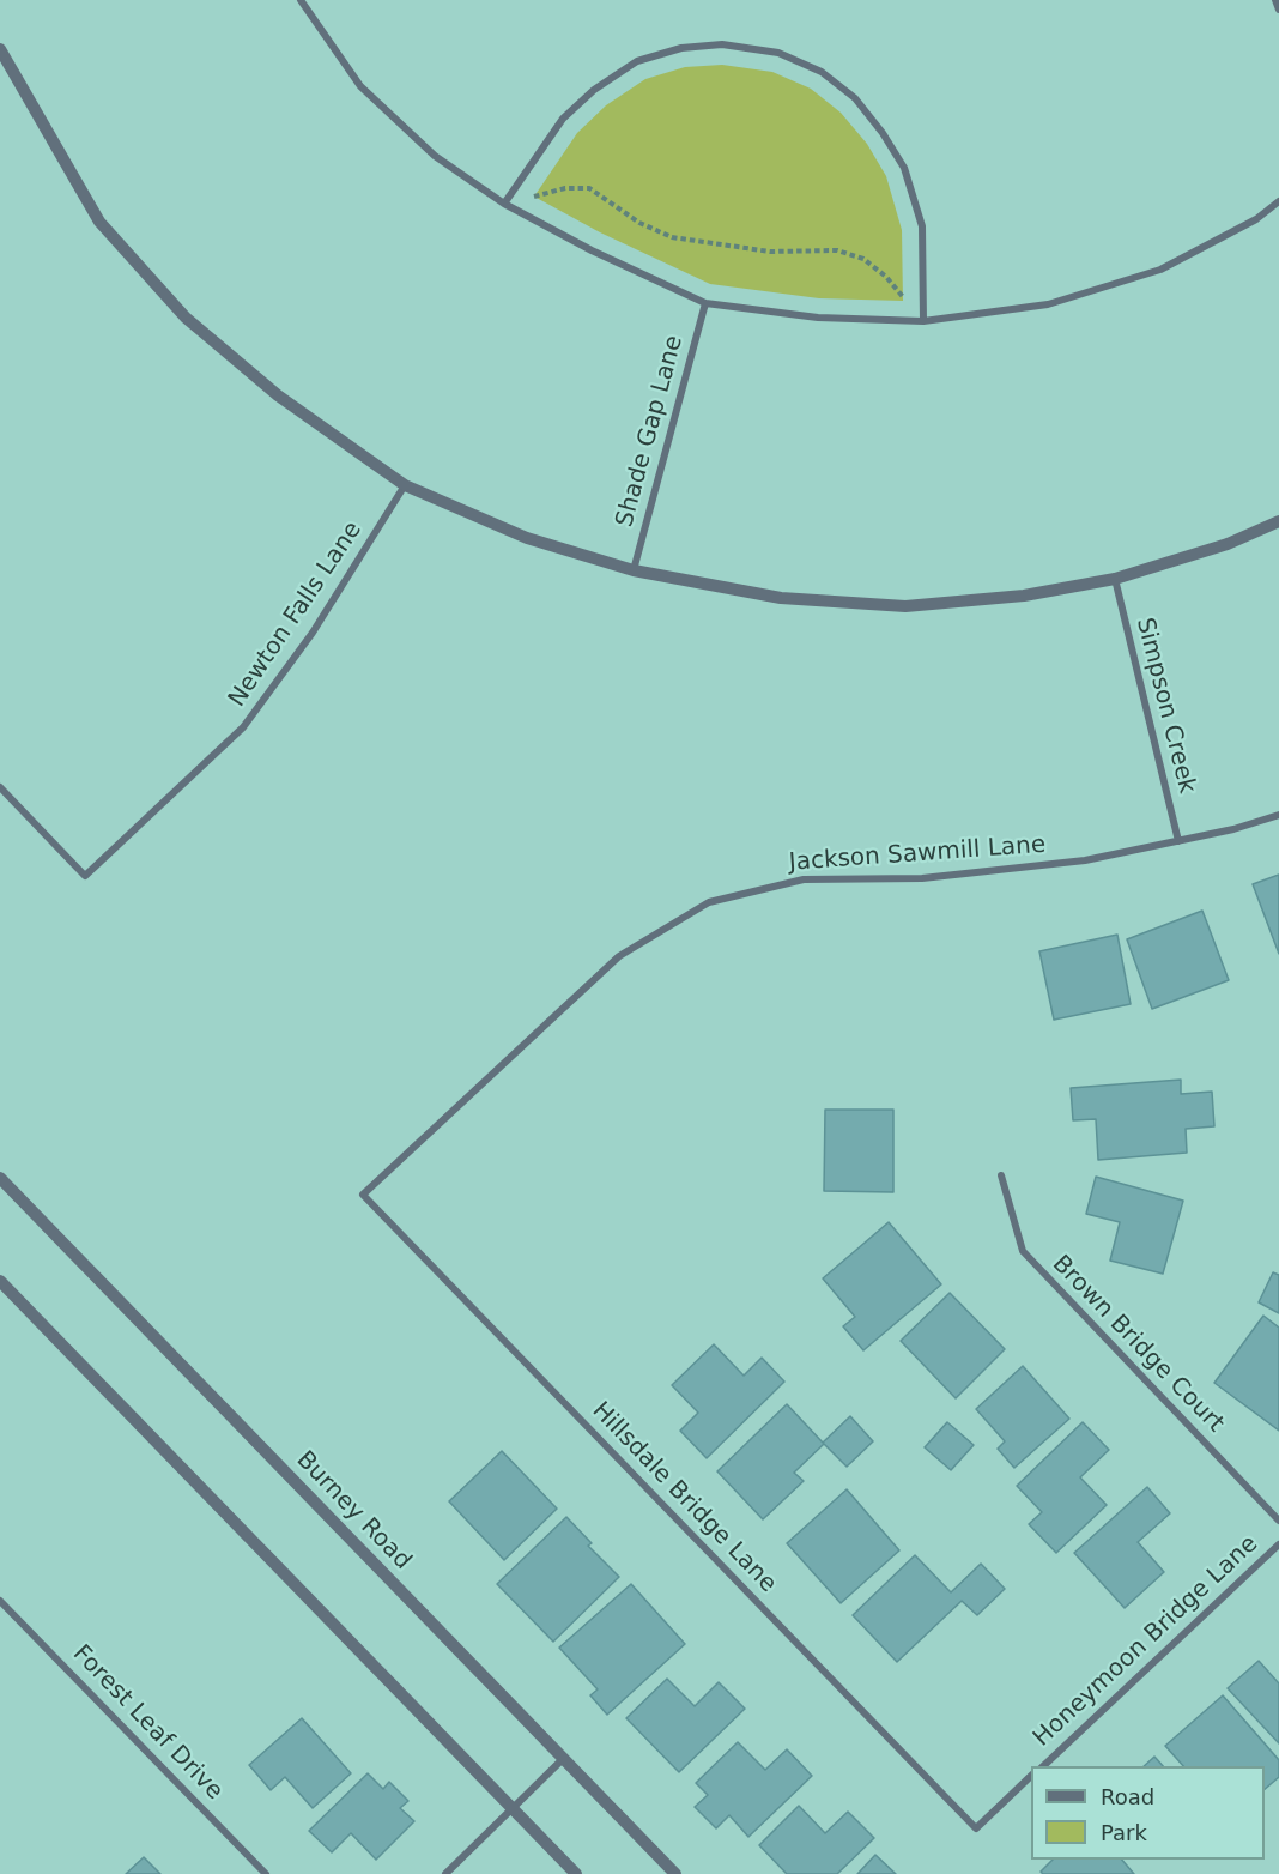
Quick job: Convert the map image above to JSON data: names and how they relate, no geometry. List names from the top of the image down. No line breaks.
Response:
{"streets":{"street":["Shade Gap Lane","Newton Falls Lane","Simpson Creek","Jackson Sawmill Lane","Brown Bridge Court","Hillsdale Bridge Lane","Burney Road","Honeymoon Bridge Lane","Forest Leaf Drive"]},"crossings":[["Simpson Creek","Jackson Sawmill Lane"],["Jackson Sawmill Lane","Hillsdale Bridge Lane"],["Hillsdale Bridge Lane","Honeymoon Bridge Lane"]],"legend":["Road","Park"]}
